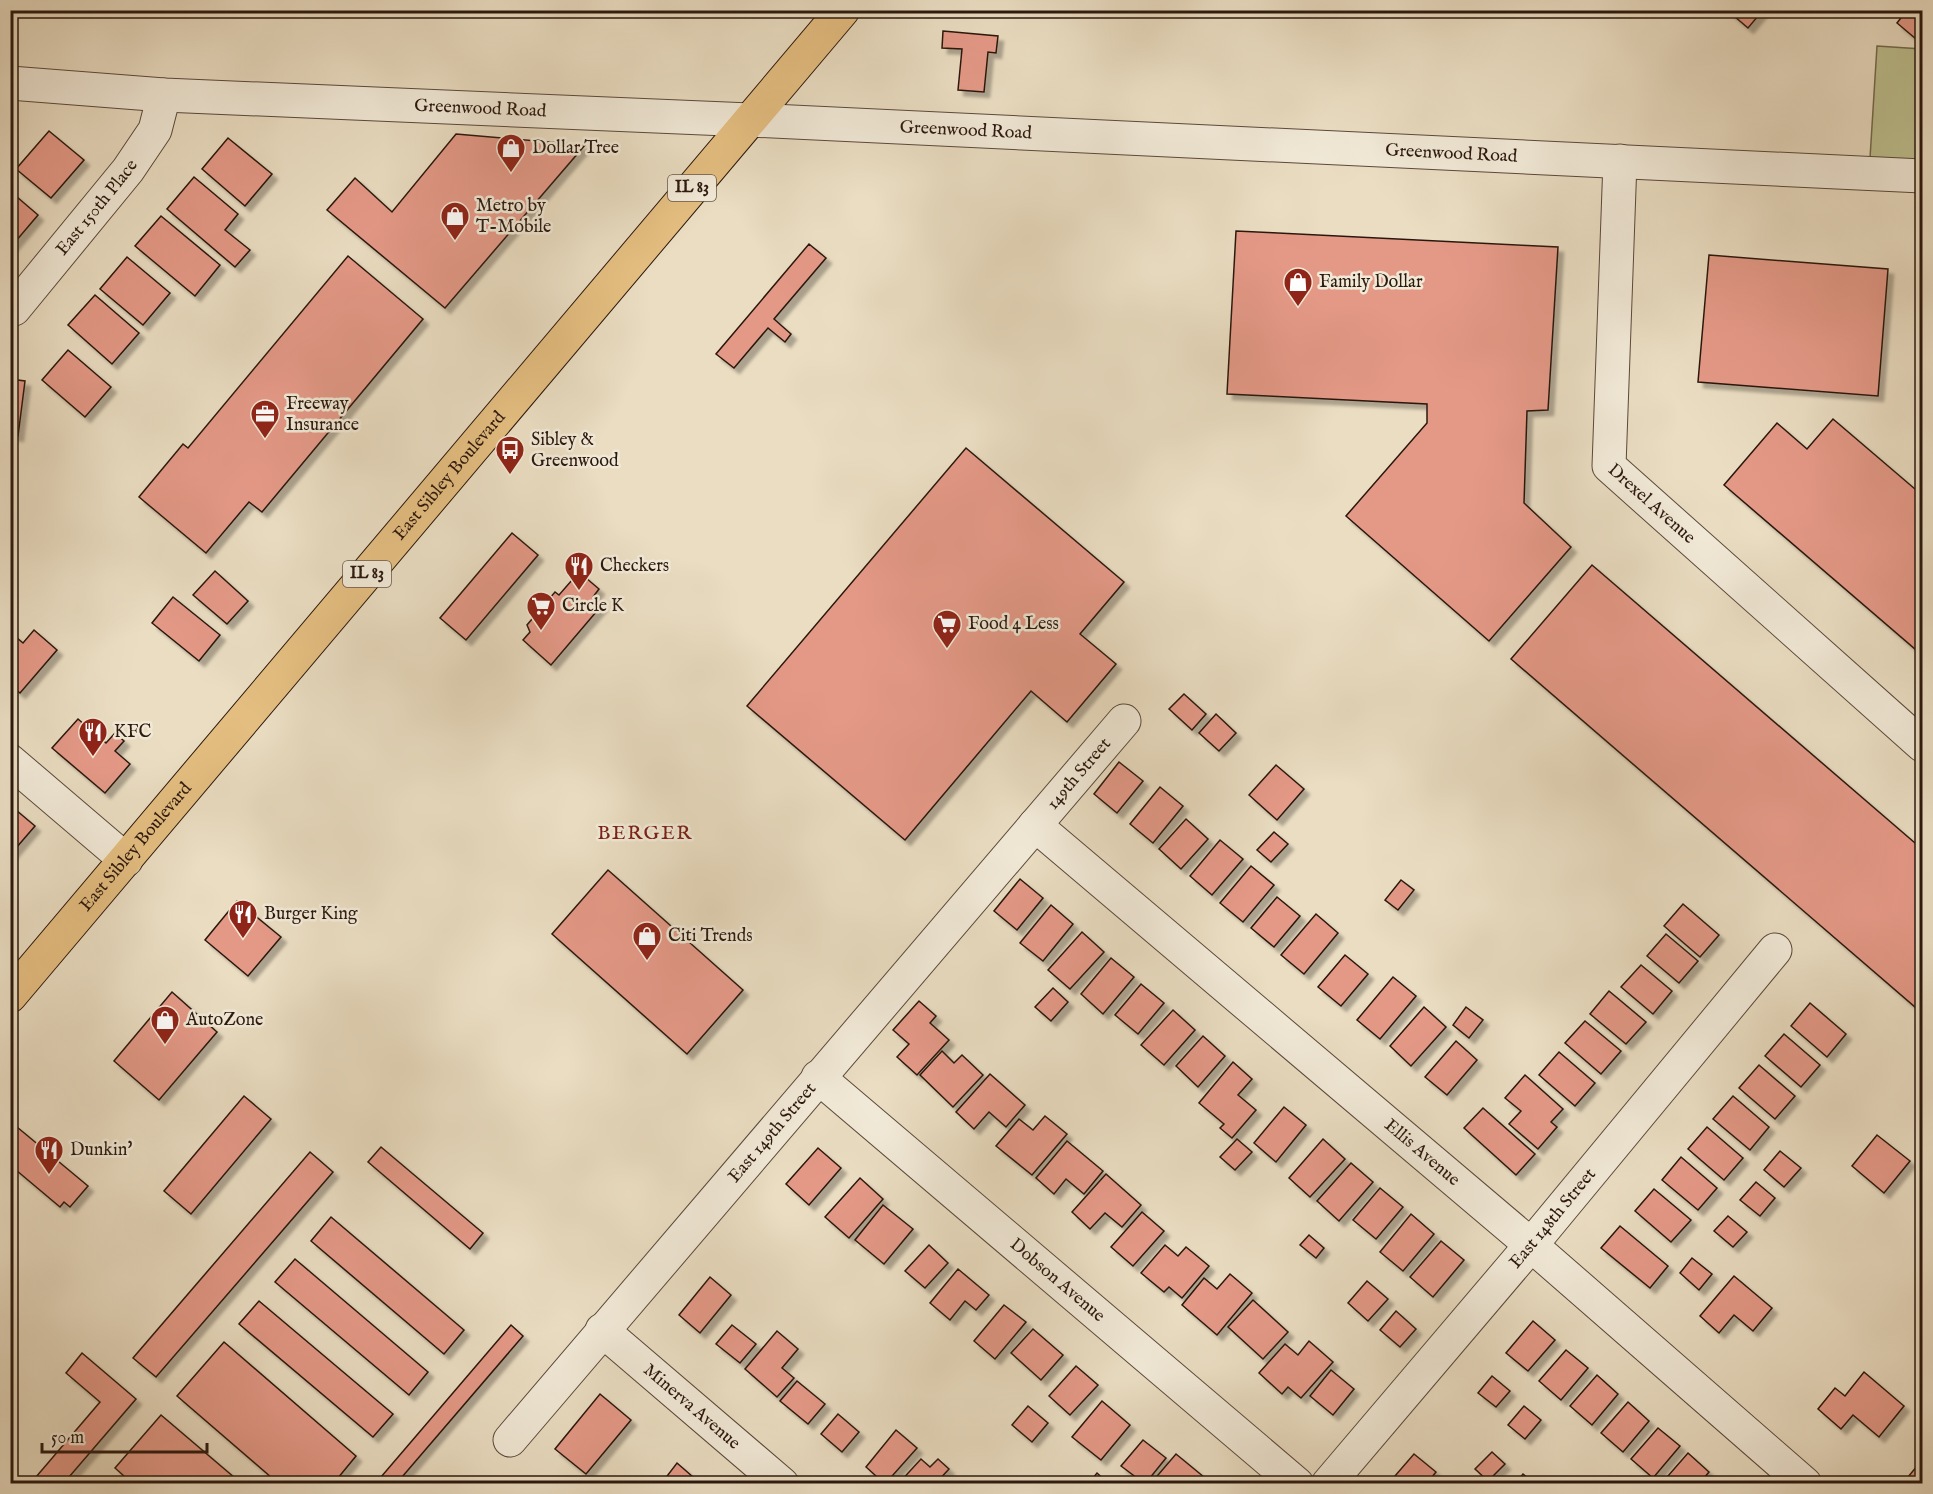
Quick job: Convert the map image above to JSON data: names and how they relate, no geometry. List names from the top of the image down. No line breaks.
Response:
{"streets":{"main road":["IL 83","East Sibley Boulevard"],"street":["Greenwood Road","East 150th Place","Drexel Avenue","149th Street","East 149th Street","Ellis Avenue","East 148th Street","Dobson Avenue","Minerva Avenue"]},"crossings":[["Greenwood Road","East 150th Place"],["Greenwood Road","East Sibley Boulevard"],["Greenwood Road","Drexel Avenue"],["149th Street","East 149th Street"],["149th Street","Ellis Avenue"],["East 149th Street","Ellis Avenue"],["East 149th Street","Dobson Avenue"],["East 149th Street","Minerva Avenue"],["Ellis Avenue","East 148th Street"]],"districts":["BERGER"],"places":{"shop":["Dollar Tree","Metro by T-Mobile","Family Dollar","Citi Trends","AutoZone"],"office":["Freeway Insurance"],"bus stop":["Sibley & Greenwood"],"restaurant":["Checkers","KFC","Burger King","Dunkin'"],"supermarket":["Circle K","Food 4 Less"]},"scale_bar":"50 m"}
